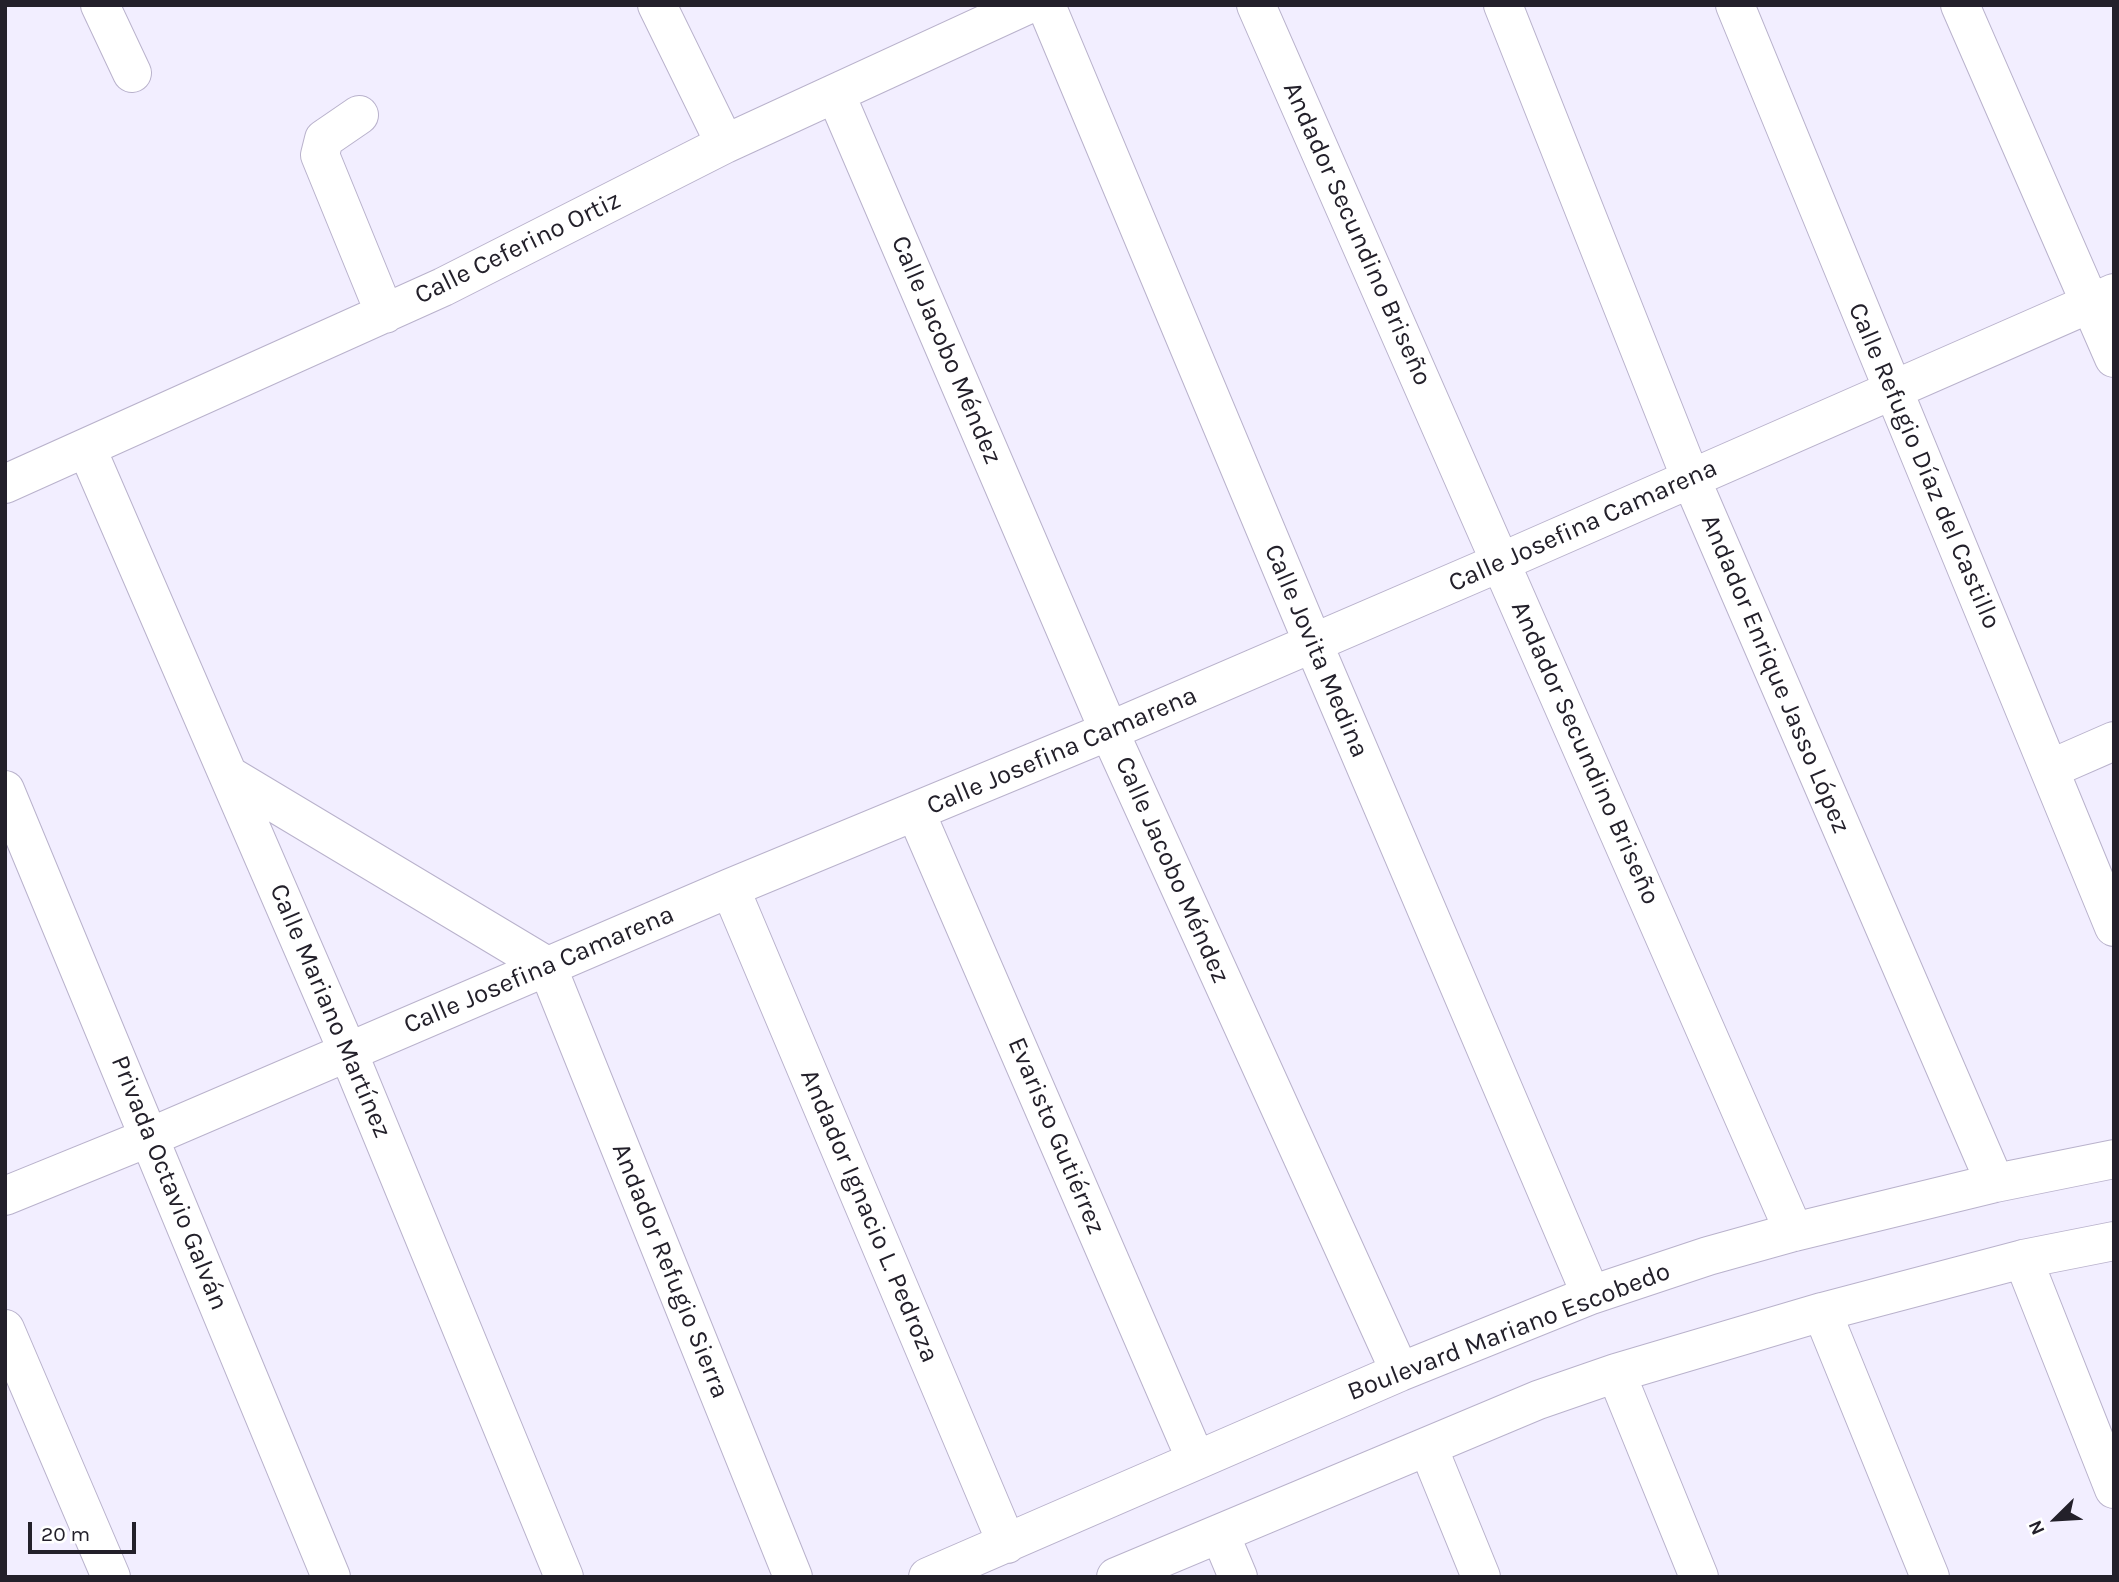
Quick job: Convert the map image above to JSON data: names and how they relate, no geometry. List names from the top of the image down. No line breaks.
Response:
{"streets":{"street":["Andador Secundino Briseño","Calle Ceferino Ortiz","Calle Jacobo Méndez","Calle Refugio Díaz del Castillo","Calle Josefina Camarena","Calle Jovita Medina","Andador Enrique Jasso López","Calle Mariano Martínez","Evaristo Gutiérrez","Privada Octavio Galván","Andador Ignacio L. Pedroza","Andador Refugio Sierra","Boulevard Mariano Escobedo"]},"crossings":[["Andador Secundino Briseño","Calle Josefina Camarena"],["Andador Secundino Briseño","Boulevard Mariano Escobedo"],["Calle Ceferino Ortiz","Calle Jacobo Méndez"],["Calle Ceferino Ortiz","Calle Mariano Martínez"],["Calle Jacobo Méndez","Calle Josefina Camarena"],["Calle Jacobo Méndez","Boulevard Mariano Escobedo"],["Calle Refugio Díaz del Castillo","Calle Josefina Camarena"],["Calle Josefina Camarena","Calle Jovita Medina"],["Calle Josefina Camarena","Andador Enrique Jasso López"],["Calle Josefina Camarena","Calle Mariano Martínez"],["Calle Josefina Camarena","Evaristo Gutiérrez"],["Calle Josefina Camarena","Privada Octavio Galván"],["Calle Josefina Camarena","Andador Ignacio L. Pedroza"],["Calle Josefina Camarena","Andador Refugio Sierra"],["Calle Jovita Medina","Boulevard Mariano Escobedo"],["Andador Enrique Jasso López","Boulevard Mariano Escobedo"],["Evaristo Gutiérrez","Boulevard Mariano Escobedo"],["Andador Ignacio L. Pedroza","Boulevard Mariano Escobedo"]],"scale_bar":"20 m","north":"bottom left"}
